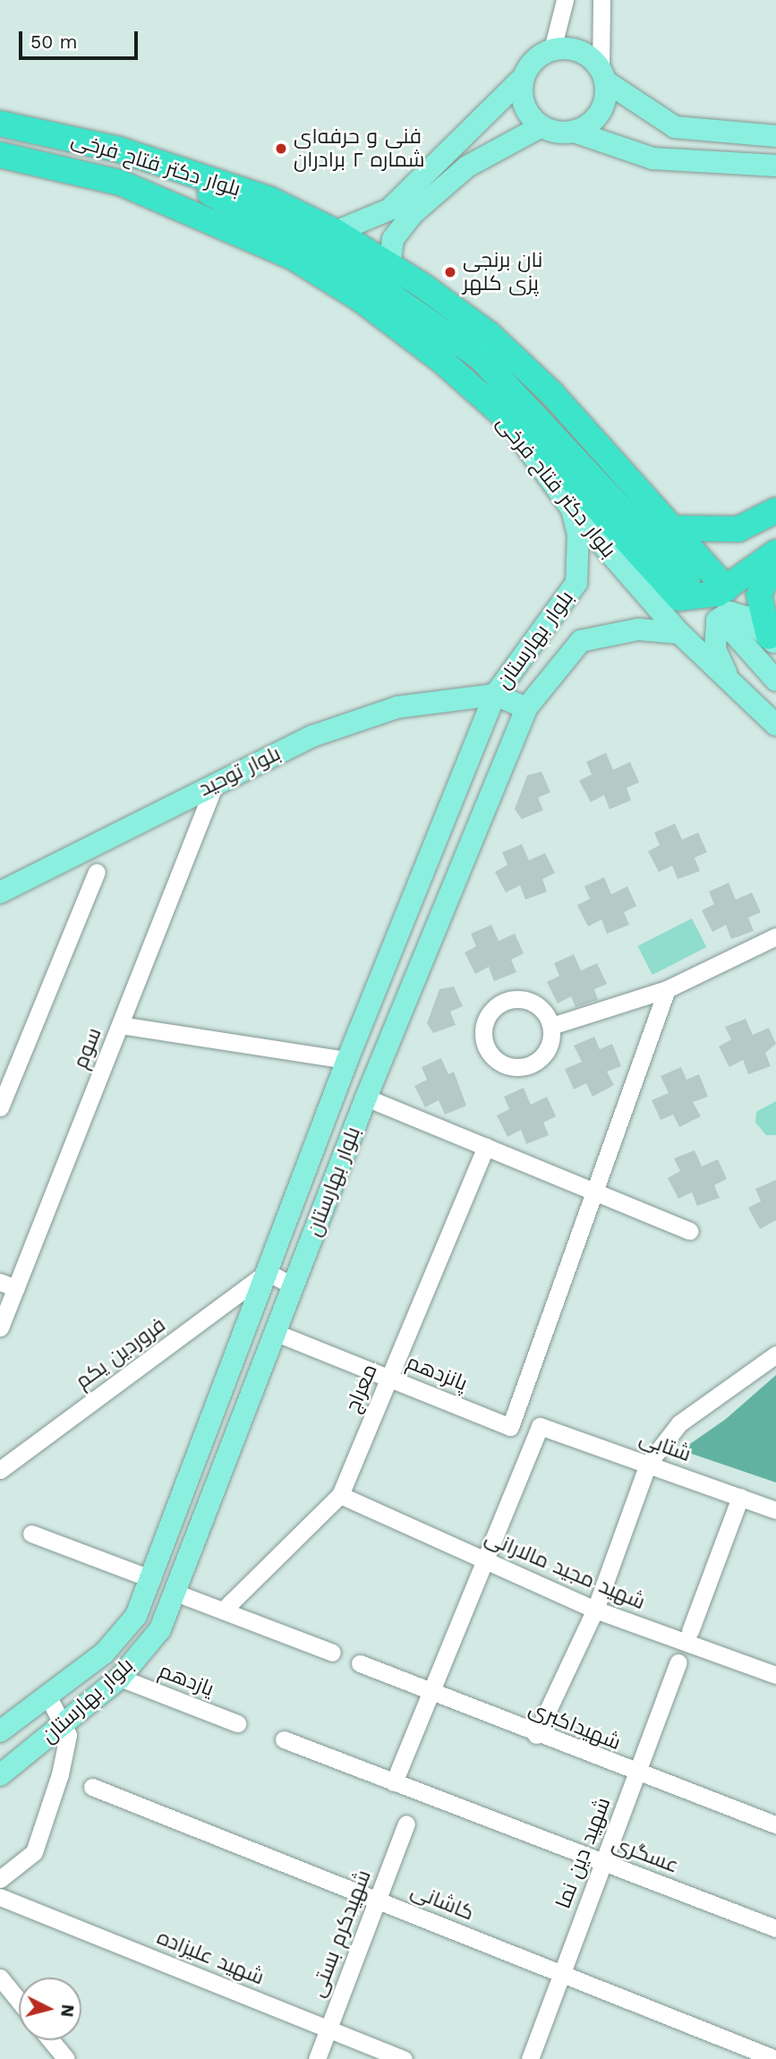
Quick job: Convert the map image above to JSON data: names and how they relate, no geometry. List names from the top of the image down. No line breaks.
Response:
{"streets":{"highway":["بلوار دکتر فتاح فرخی"],"main road":["بلوار بهارستان","بلوار توحید"],"street":["سوم","فروردین یکم","پانزدهم","معراج","شتابی","شهید مجید مالارانی","یازدهم","شهیداکبری","شهید دین نما","عسگری","کاشانی","شهیدکرم بستی","شهید علیزاده"]},"crossings":[["بلوار دکتر فتاح فرخی","بلوار بهارستان"],["بلوار بهارستان","بلوار توحید"],["بلوار بهارستان","فروردین یکم"],["بلوار بهارستان","پانزدهم"],["بلوار بهارستان","یازدهم"],["بلوار توحید","سوم"],["پانزدهم","معراج"],["معراج","شهید مجید مالارانی"],["شتابی","شهید مجید مالارانی"],["شهیداکبری","شهید دین نما"],["شهید دین نما","عسگری"],["شهید دین نما","کاشانی"],["کاشانی","شهیدکرم بستی"],["شهیدکرم بستی","شهید علیزاده"]],"places":["فنی و حرفه‌ای شماره ۲ برادران","نان برنجی پزی کلهر"],"scale_bar":"50 m","north":"right"}
